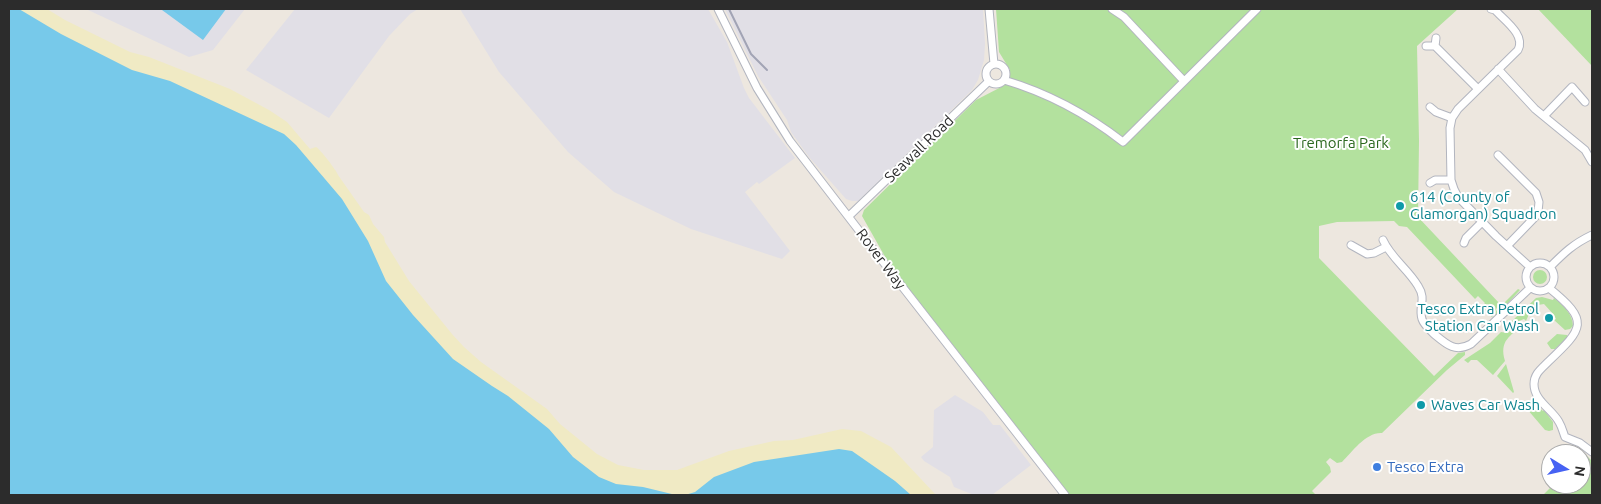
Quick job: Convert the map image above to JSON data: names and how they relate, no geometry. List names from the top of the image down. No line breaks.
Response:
{"streets":{"street":["Seawall Road","Rover Way"]},"crossings":[["Seawall Road","Rover Way"]],"parks":["Tremorfa Park"],"places":["614 (County of Glamorgan) Squadron","Tesco Extra Petrol Station Car Wash","Waves Car Wash","Tesco Extra"],"north":"right"}
